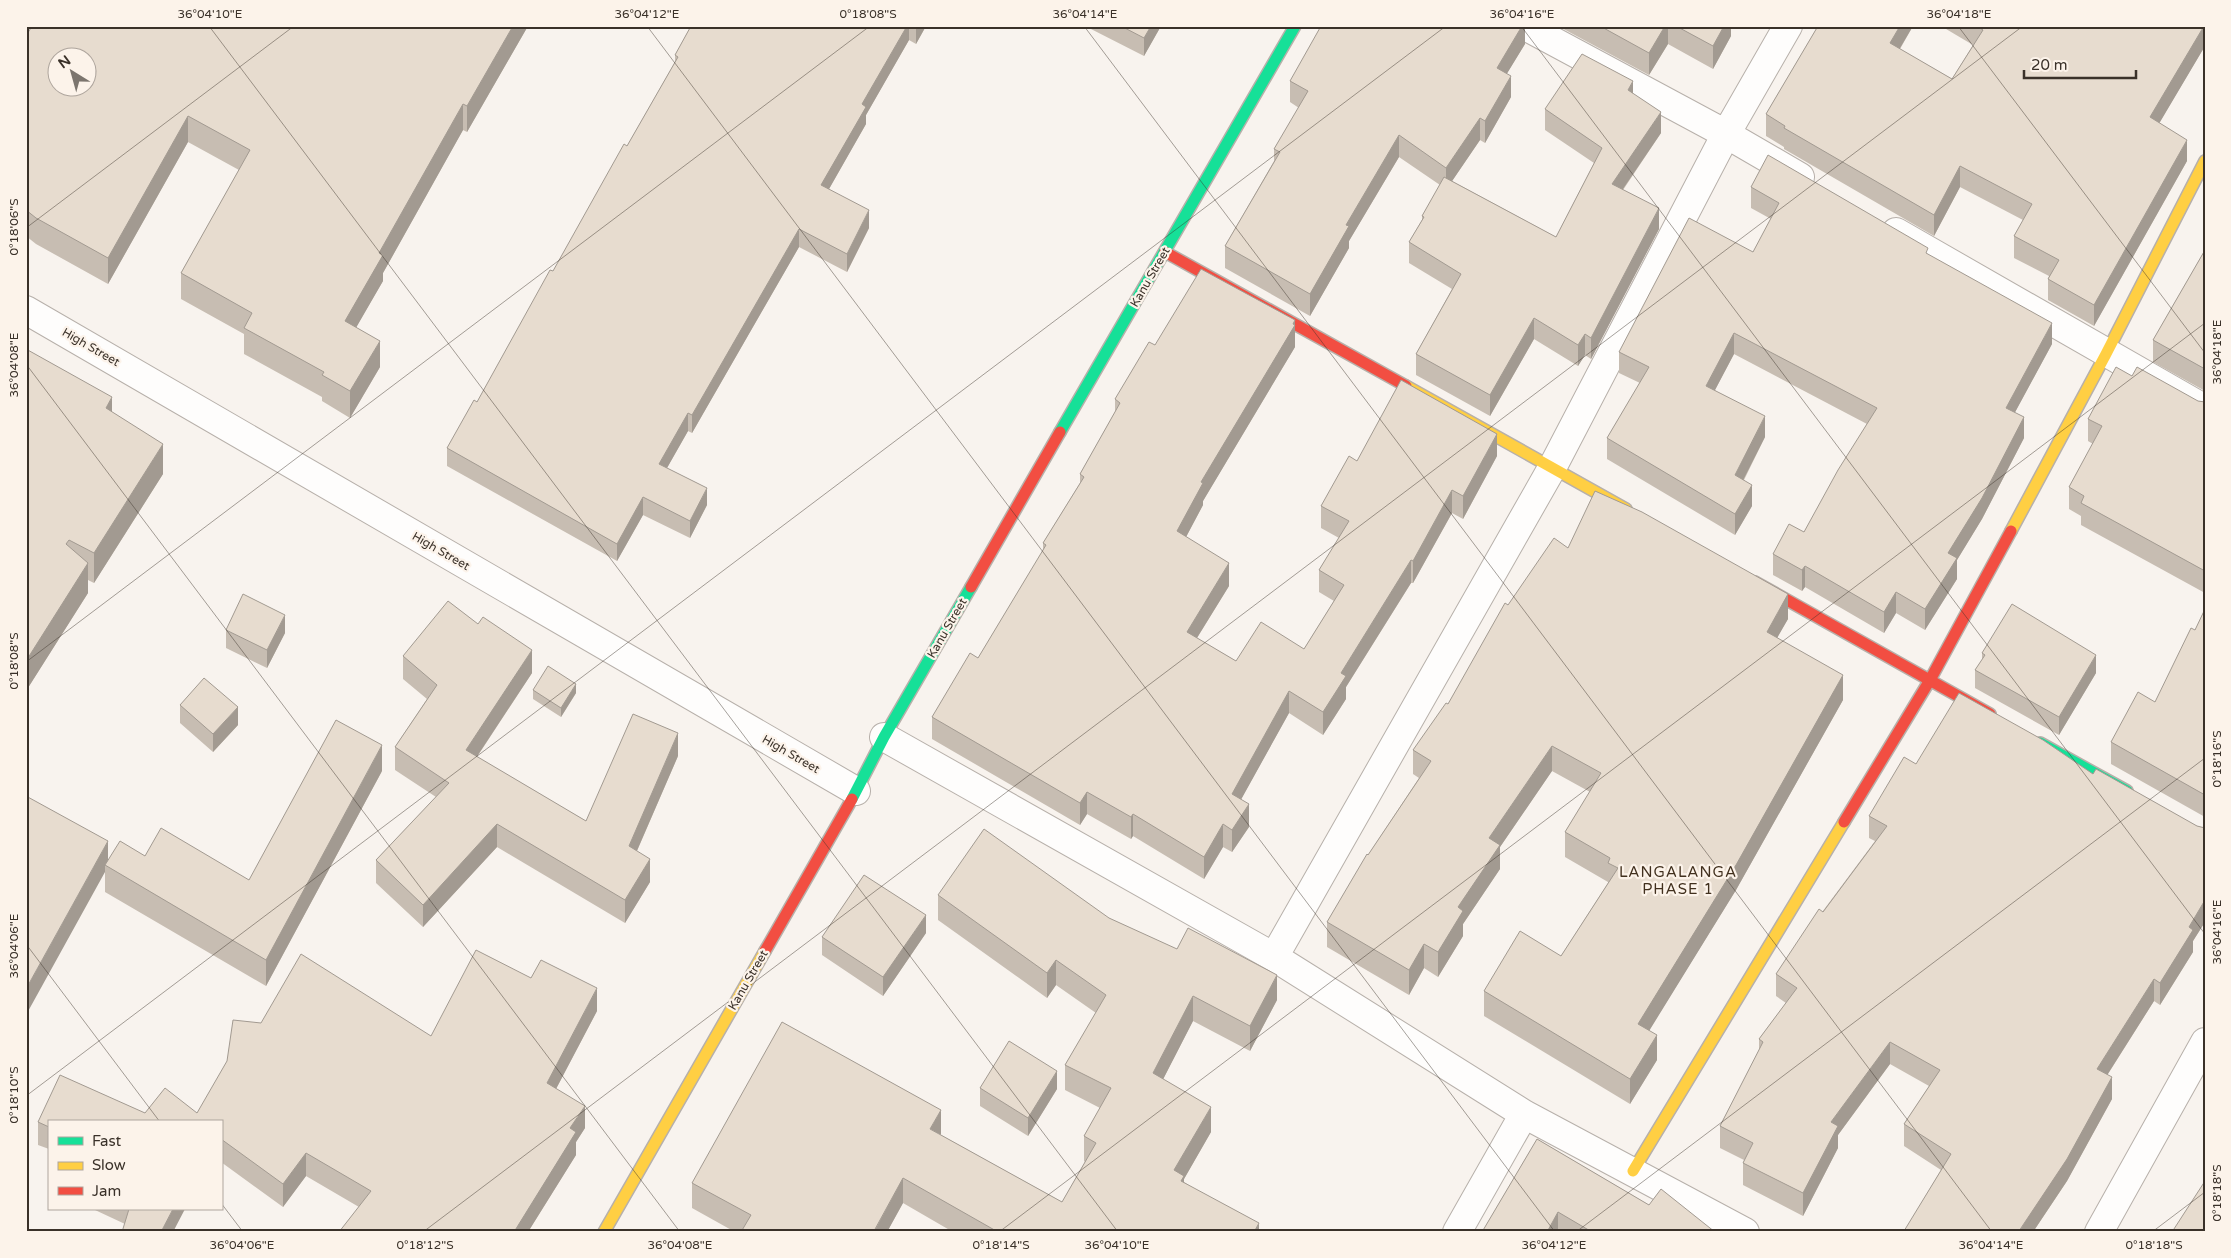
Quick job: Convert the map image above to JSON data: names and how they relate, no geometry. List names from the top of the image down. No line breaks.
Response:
{"streets":{"street":["Kanu Street","High Street"]},"crossings":[["Kanu Street","High Street"]],"districts":["LANGALANGA PHASE 1"],"legend":["Fast","Slow","Jam"],"scale_bar":"20 m","north":"top left","coordinates":["36°04'10\"E","36°04'12\"E","0°18'08\"S","36°04'14\"E","36°04'16\"E","36°04'18\"E","0°18'06\"S","36°04'08\"E","0°18'16\"S","36°04'06\"E","0°18'10\"S","0°18'18\"S","0°18'12\"S","0°18'14\"S"]}
